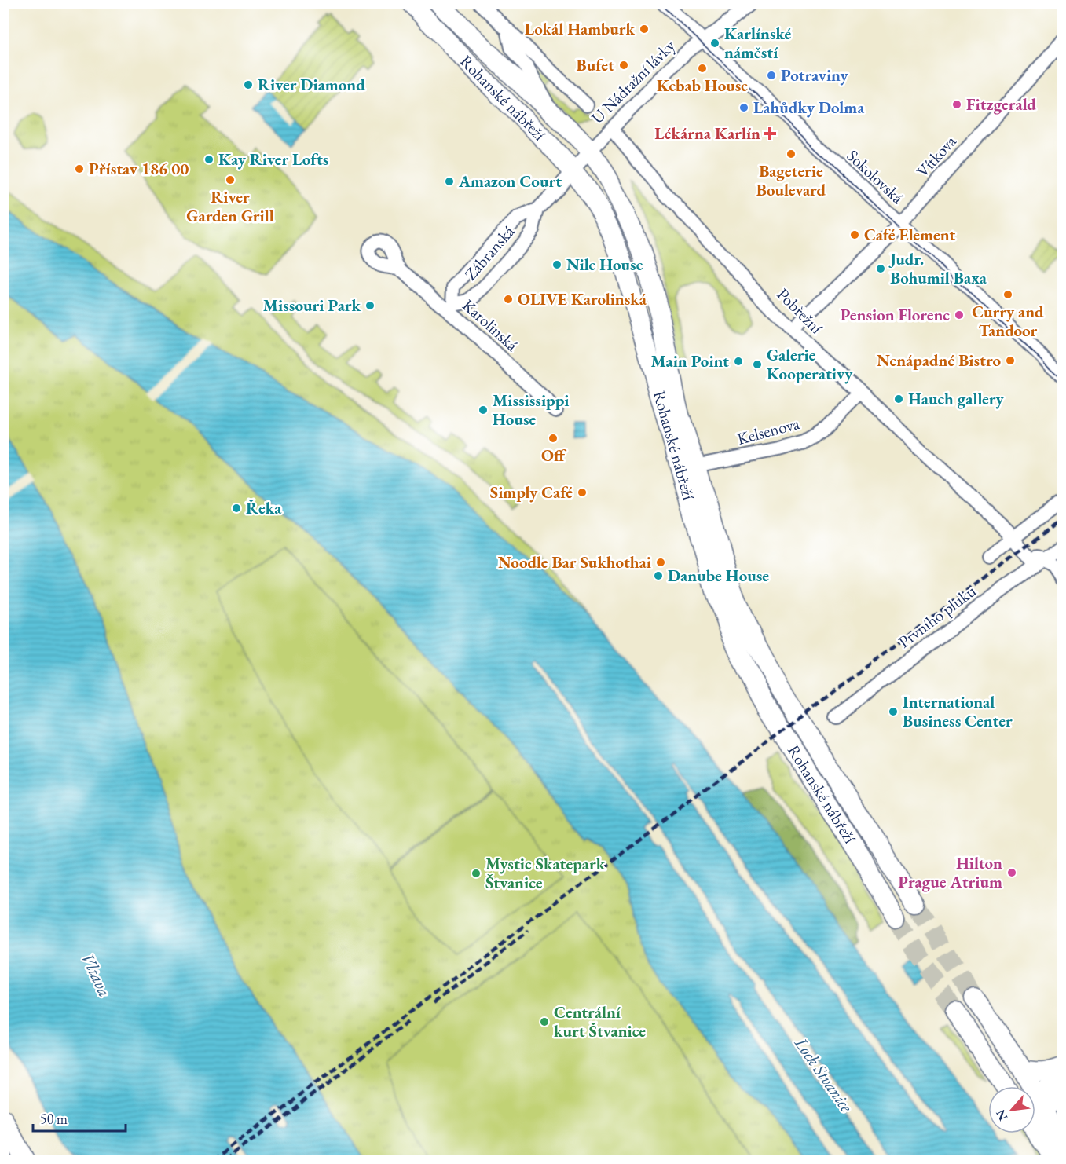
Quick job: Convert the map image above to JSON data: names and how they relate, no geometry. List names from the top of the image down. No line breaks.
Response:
{"streets":{"main road":["Rohanské nábřeží"],"street":["U Nádražní lávky","Vítkova","Sokolovská","Zábranská","Pobřežní","Karolinská","Kelsenova","Prvního pluku"]},"crossings":[["U Nádražní lávky","Rohanské nábřeží"],["U Nádražní lávky","Sokolovská"],["U Nádražní lávky","Zábranská"],["U Nádražní lávky","Pobřežní"],["Rohanské nábřeží","Zábranská"],["Rohanské nábřeží","Kelsenova"],["Vítkova","Sokolovská"],["Vítkova","Pobřežní"],["Zábranská","Karolinská"],["Pobřežní","Kelsenova"],["Pobřežní","Prvního pluku"]],"water":["Vltava","Lock Stvanice"],"places":{"other":["Lokál Hamburk","Karlínské náměstí","Bufet","Kebab House","Potraviny","River Diamond","Fitzgerald","Lahůdky Dolma","Bageterie Boulevard","Kay River Lofts","Přístav 186 00","River Garden Grill","Amazon Court","Café Element","Nile House","Judr. Bohumil Baxa","Curry and Tandoor","OLIVE Karolinská","Missouri Park","Pension Florenc","Nenápadné Bistro","Main Point","Galerie Kooperativy","Hauch gallery","Mississippi House","Off","Simply Café","Řeka","Noodle Bar Sukhothai","Danube House","International Business Center","Hilton Prague Atrium","Mystic Skatepark Štvanice","Centrální kurt Štvanice"],"health":["Lékárna Karlín"]},"scale_bar":"50 m","north":"bottom left"}
